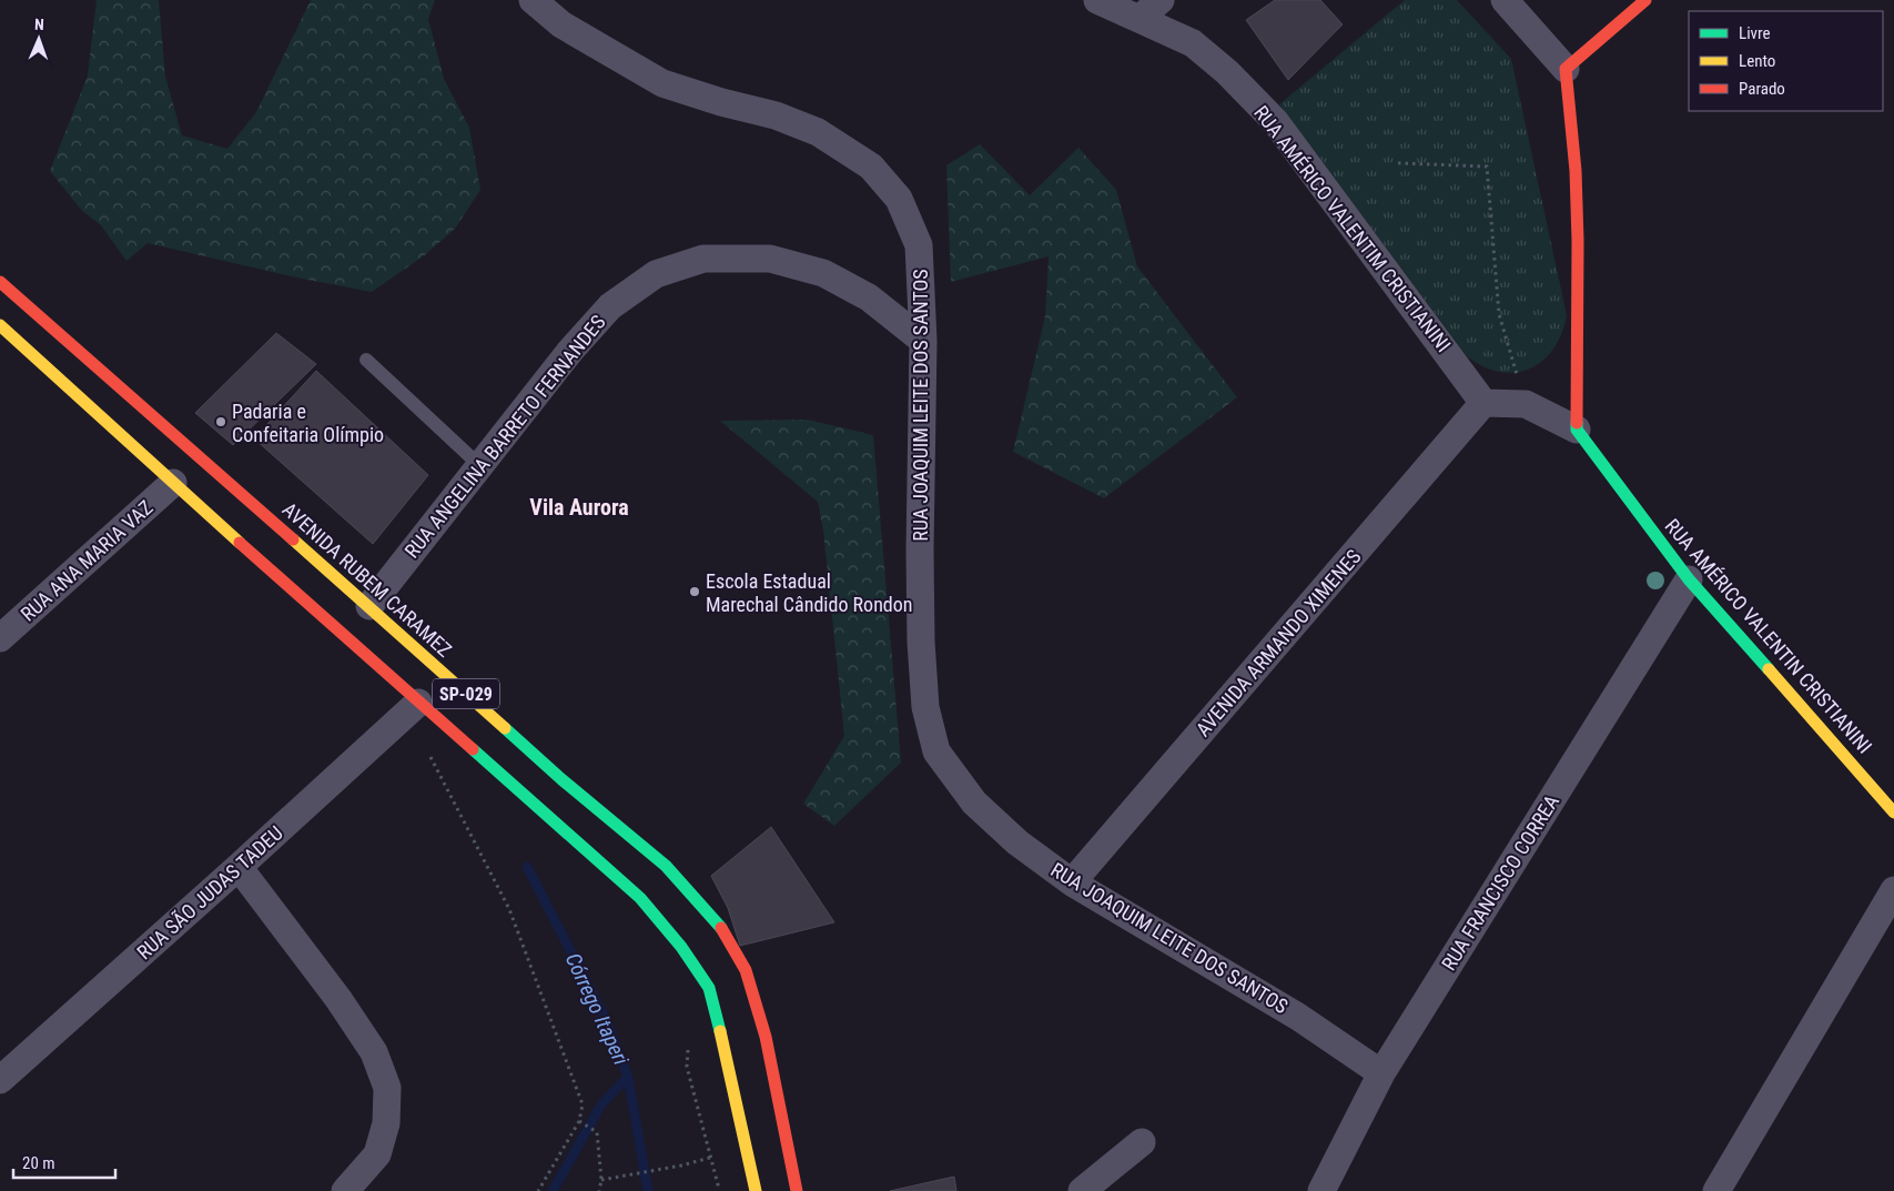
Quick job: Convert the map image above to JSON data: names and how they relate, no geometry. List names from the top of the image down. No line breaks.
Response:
{"streets":{"main road":["AVENIDA RUBEM CARAMEZ","RUA AMÉRICO VALENTIN CRISTIANINI","SP-029"],"street":["RUA AMÉRICO VALENTIM CRISTIANINI","RUA JOAQUIM LEITE DOS SANTOS","RUA ANGELINA BARRETO FERNANDES","RUA ANA MARIA VAZ","AVENIDA ARMANDO XIMENES","RUA FRANCISCO CORREA","RUA SÃO JUDAS TADEU"]},"crossings":[["RUA AMÉRICO VALENTIM CRISTIANINI","AVENIDA ARMANDO XIMENES"],["RUA JOAQUIM LEITE DOS SANTOS","RUA ANGELINA BARRETO FERNANDES"],["RUA JOAQUIM LEITE DOS SANTOS","AVENIDA ARMANDO XIMENES"],["RUA JOAQUIM LEITE DOS SANTOS","RUA FRANCISCO CORREA"],["RUA ANGELINA BARRETO FERNANDES","AVENIDA RUBEM CARAMEZ"],["RUA ANA MARIA VAZ","SP-029"],["RUA AMÉRICO VALENTIN CRISTIANINI","RUA FRANCISCO CORREA"],["SP-029","RUA SÃO JUDAS TADEU"]],"districts":["Vila Aurora"],"water":["Córrego Itaperi"],"places":["Padaria e Confeitaria Olímpio","Escola Estadual Marechal Cândido Rondon"],"legend":["Livre","Lento","Parado"],"scale_bar":"20 m","north":"top"}
